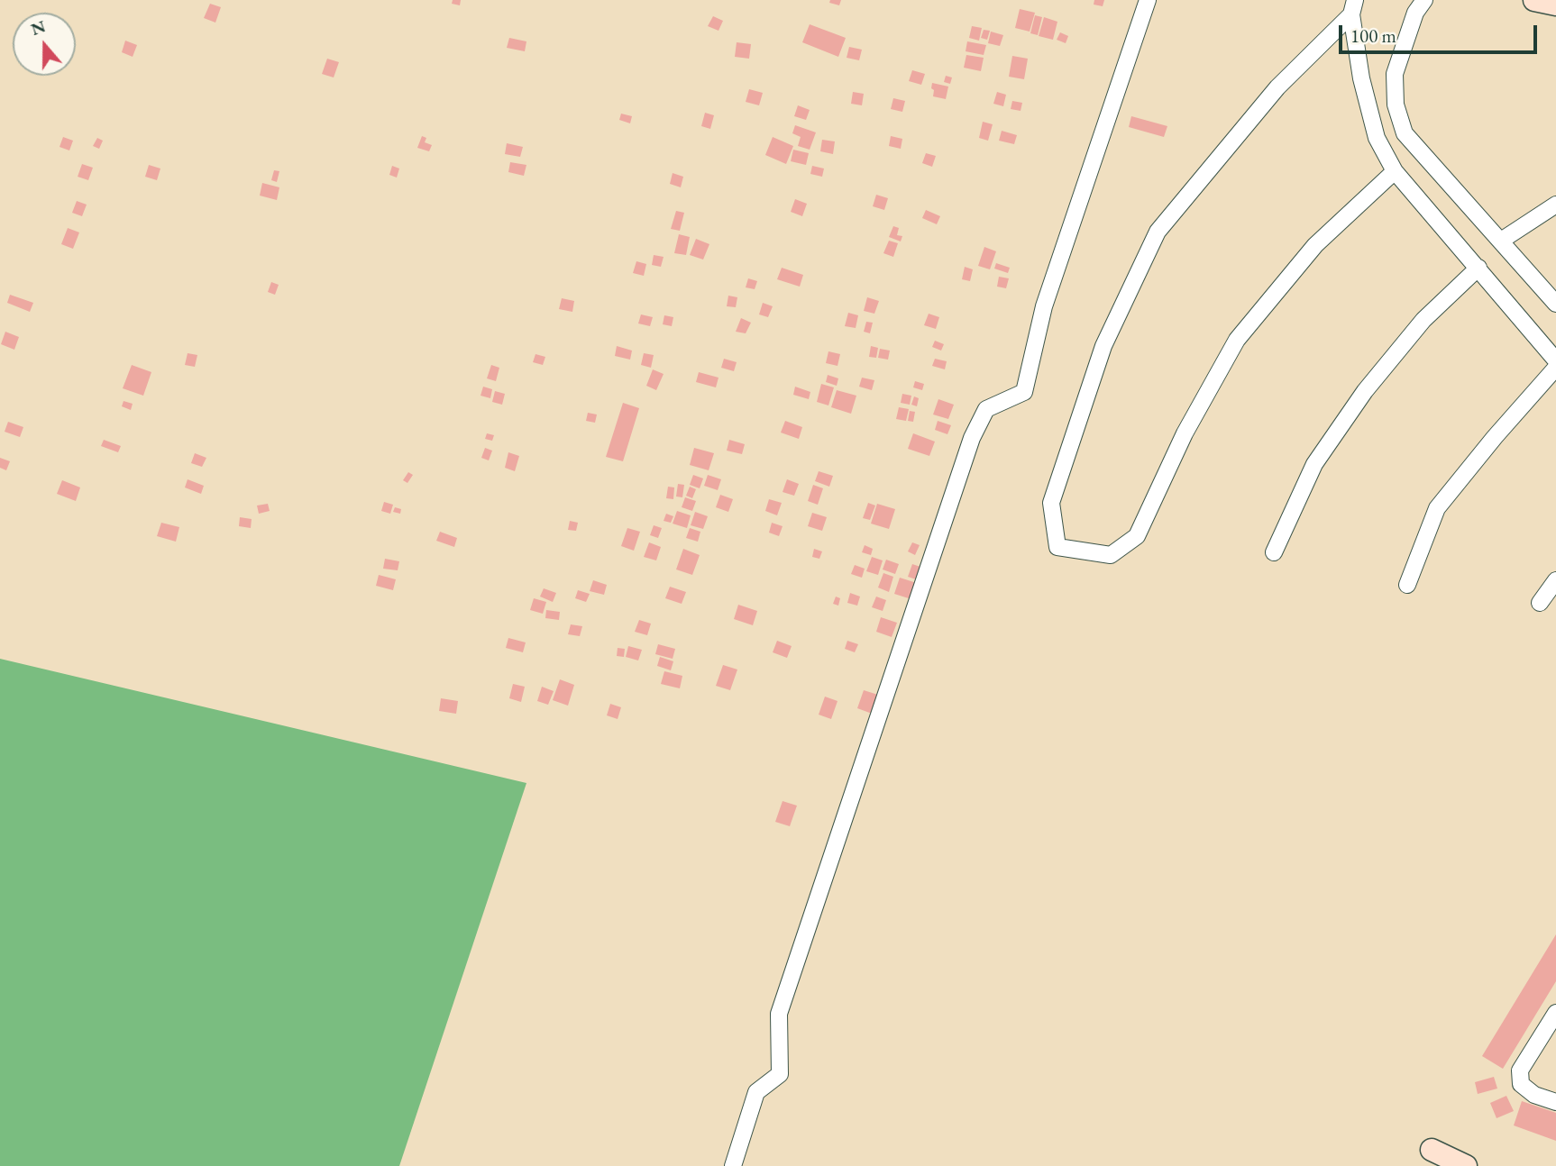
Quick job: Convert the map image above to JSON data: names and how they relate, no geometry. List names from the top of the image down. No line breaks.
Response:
{"scale_bar":"100 m","north":"top"}
